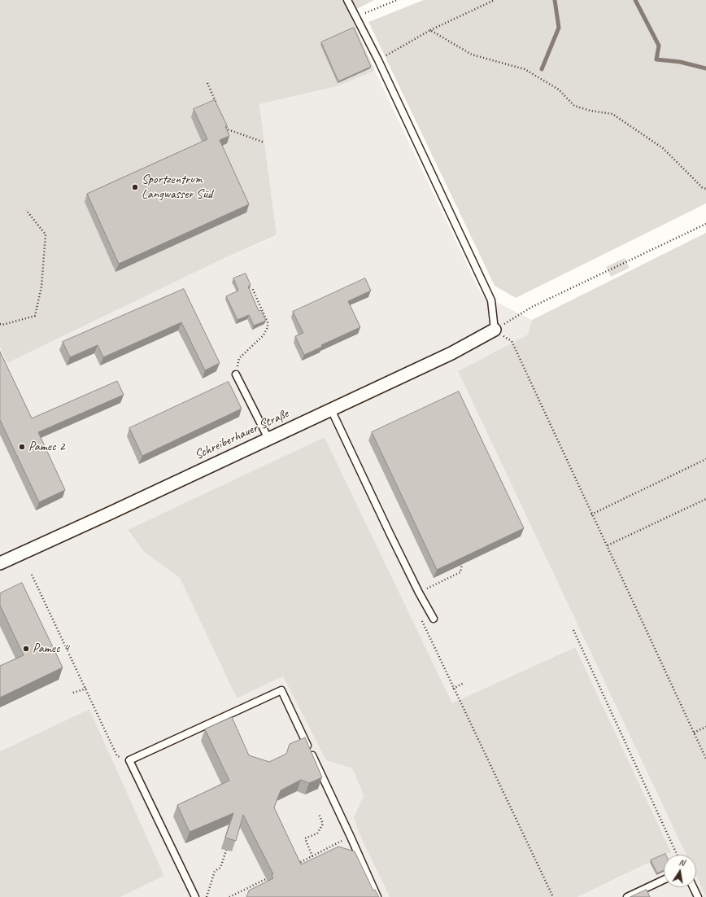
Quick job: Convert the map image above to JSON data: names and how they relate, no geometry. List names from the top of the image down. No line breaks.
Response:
{"streets":{"street":["Schreiberhauer Straße"]},"places":["Sportzentrum Langwasser Süd","Pamec 2","Pamec 4"],"north":"top"}
